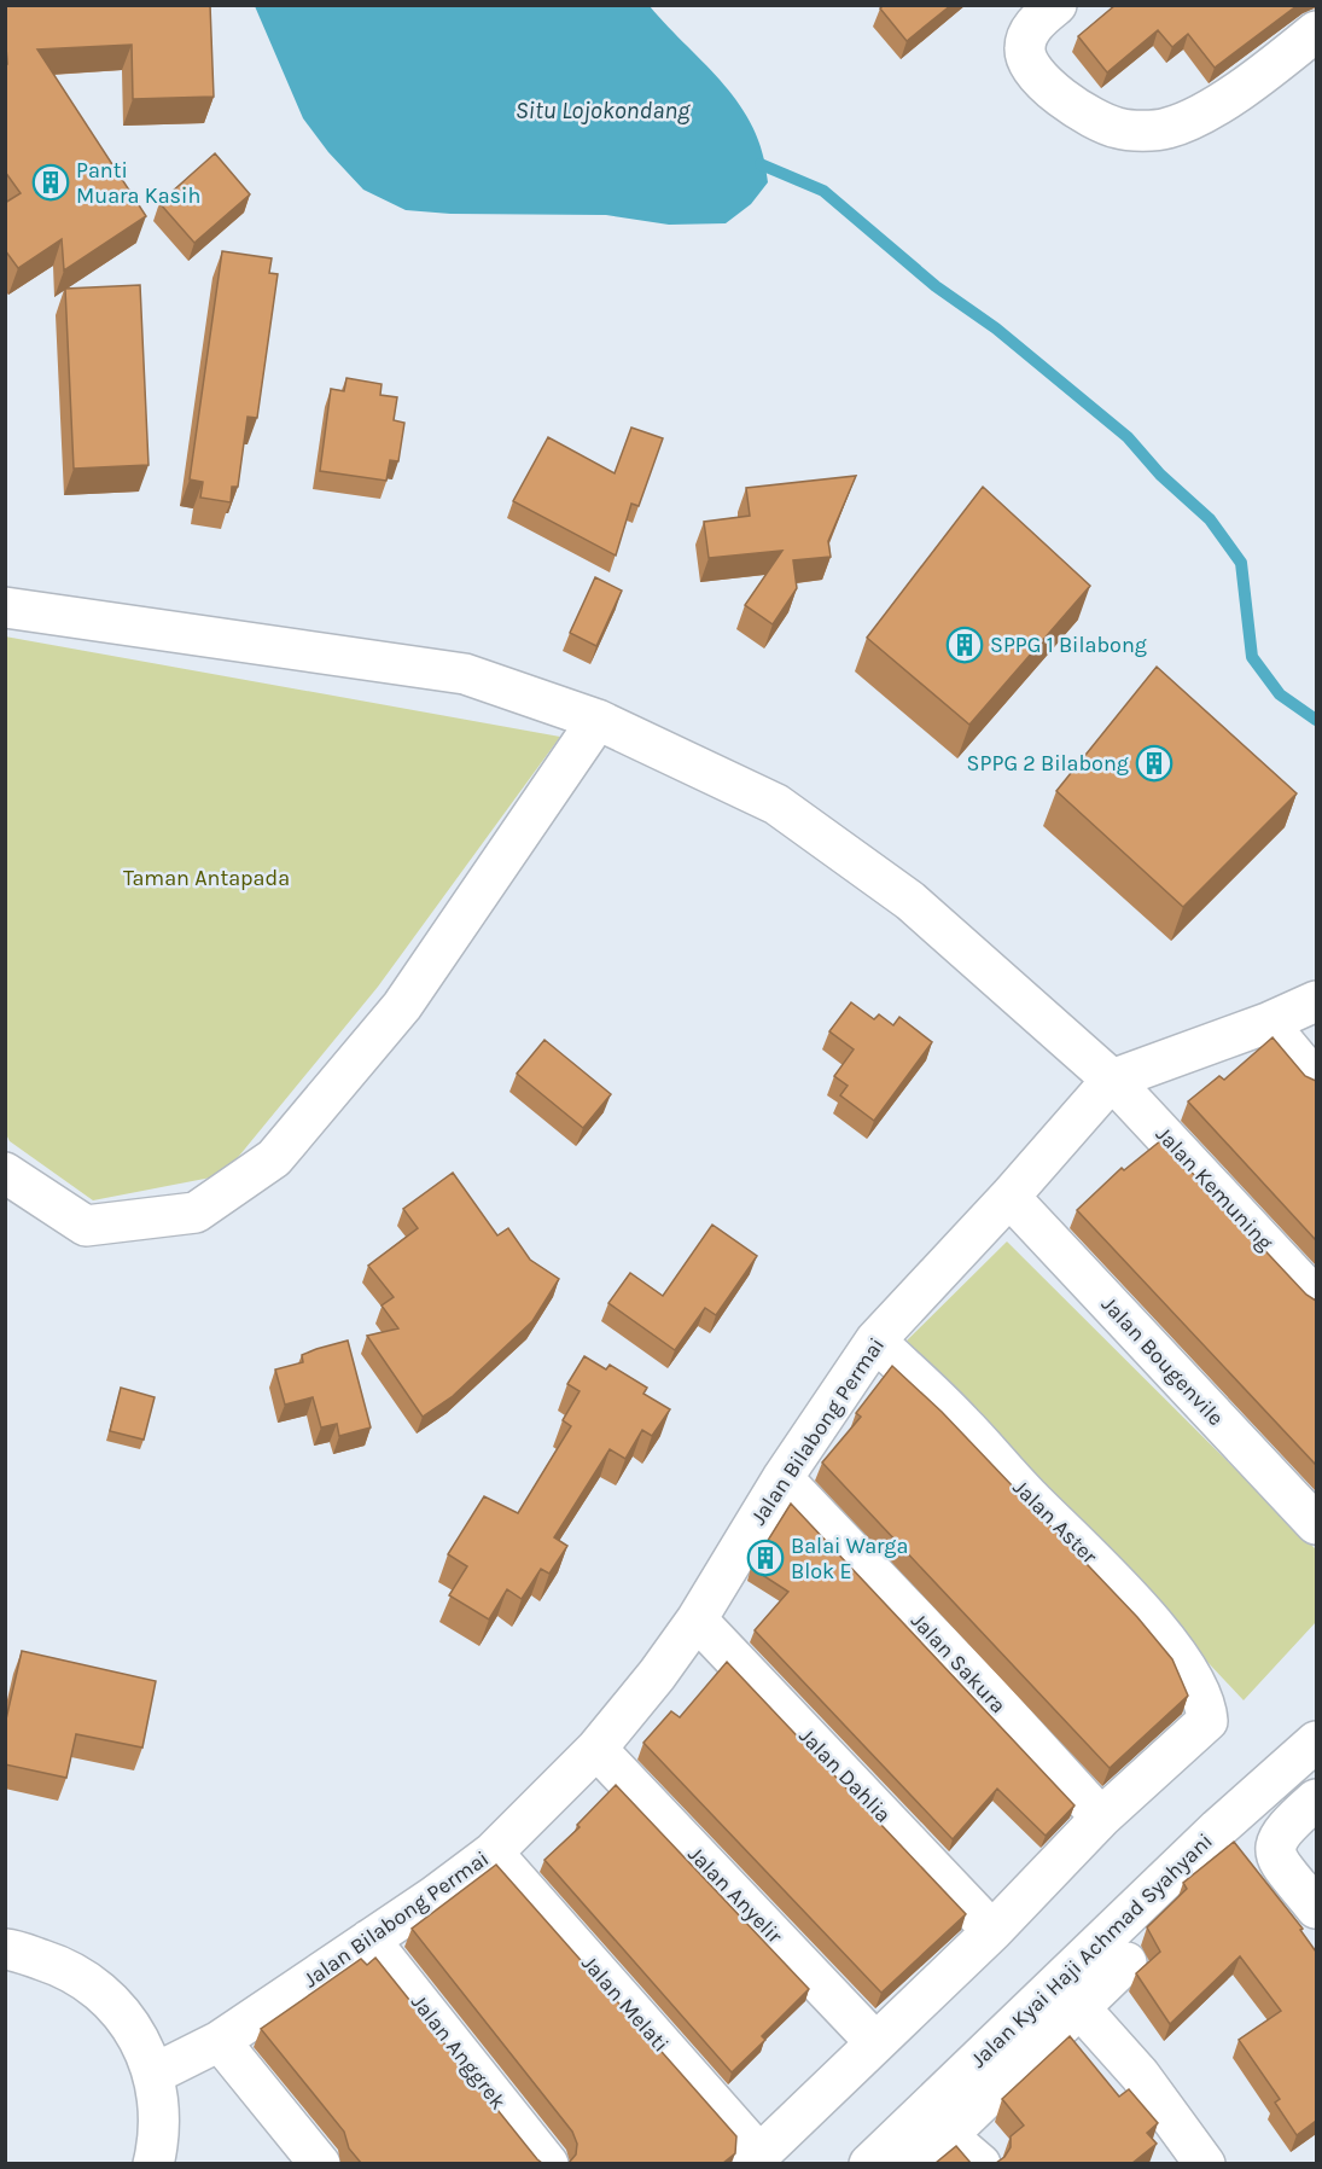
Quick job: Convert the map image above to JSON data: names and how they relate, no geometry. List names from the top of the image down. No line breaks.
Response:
{"streets":{"street":["Jalan Kemuning","Jalan Bougenvile","Jalan Bilabong Permai","Jalan Aster","Jalan Sakura","Jalan Dahlia","Jalan Anyelir","Jalan Kyai Haji Achmad Syahyani","Jalan Melati","Jalan Anggrek"]},"crossings":[["Jalan Kemuning","Jalan Bilabong Permai"],["Jalan Bougenvile","Jalan Bilabong Permai"],["Jalan Bilabong Permai","Jalan Aster"],["Jalan Bilabong Permai","Jalan Sakura"],["Jalan Bilabong Permai","Jalan Dahlia"],["Jalan Bilabong Permai","Jalan Anyelir"],["Jalan Bilabong Permai","Jalan Melati"],["Jalan Bilabong Permai","Jalan Anggrek"],["Jalan Aster","Jalan Sakura"]],"water":["Situ Lojokondang"],"parks":["Taman Antapada"],"places":{"building":["Panti Muara Kasih","SPPG 1 Bilabong","SPPG 2 Bilabong","Balai Warga Blok E"]}}
